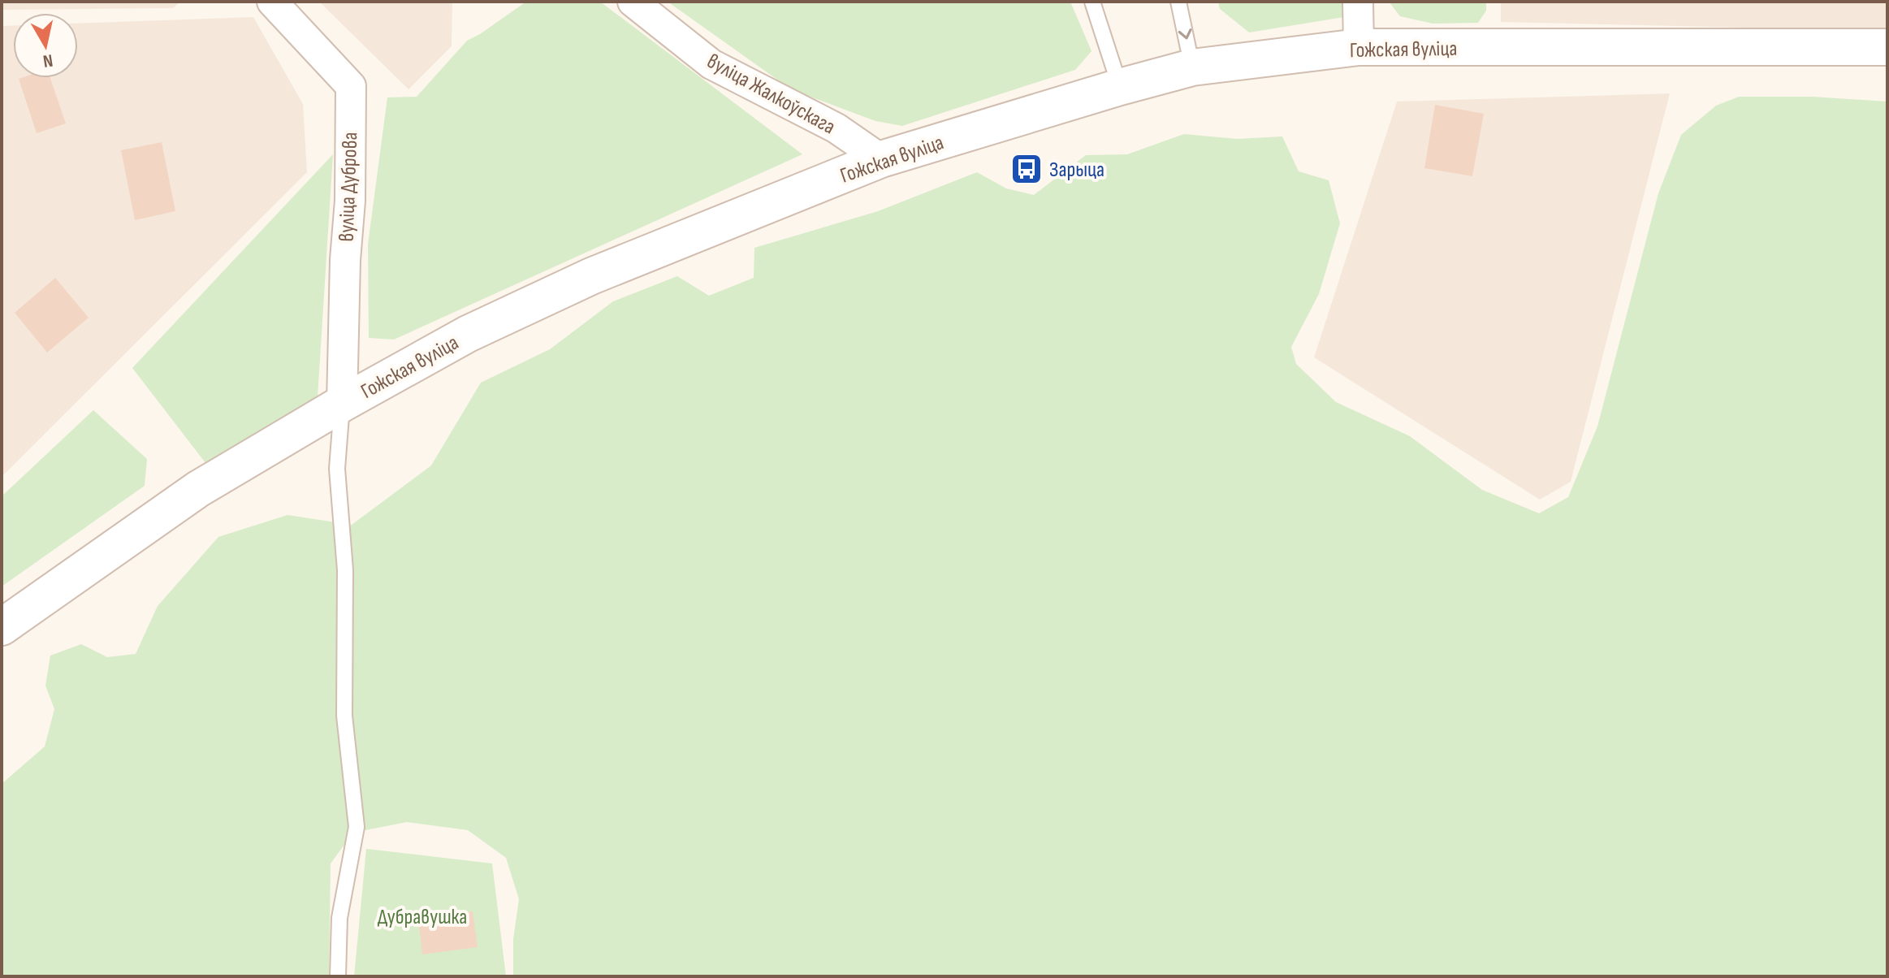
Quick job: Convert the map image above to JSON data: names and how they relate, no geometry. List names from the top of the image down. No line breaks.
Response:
{"streets":{"street":["Гожская вуліца","вуліца Жалкоўскага","вуліца Дуброва"]},"crossings":[["Гожская вуліца","вуліца Жалкоўскага"],["Гожская вуліца","вуліца Дуброва"]],"parks":["Дубравушка"],"places":{"bus stop":["Зарыца"]},"north":"bottom"}
